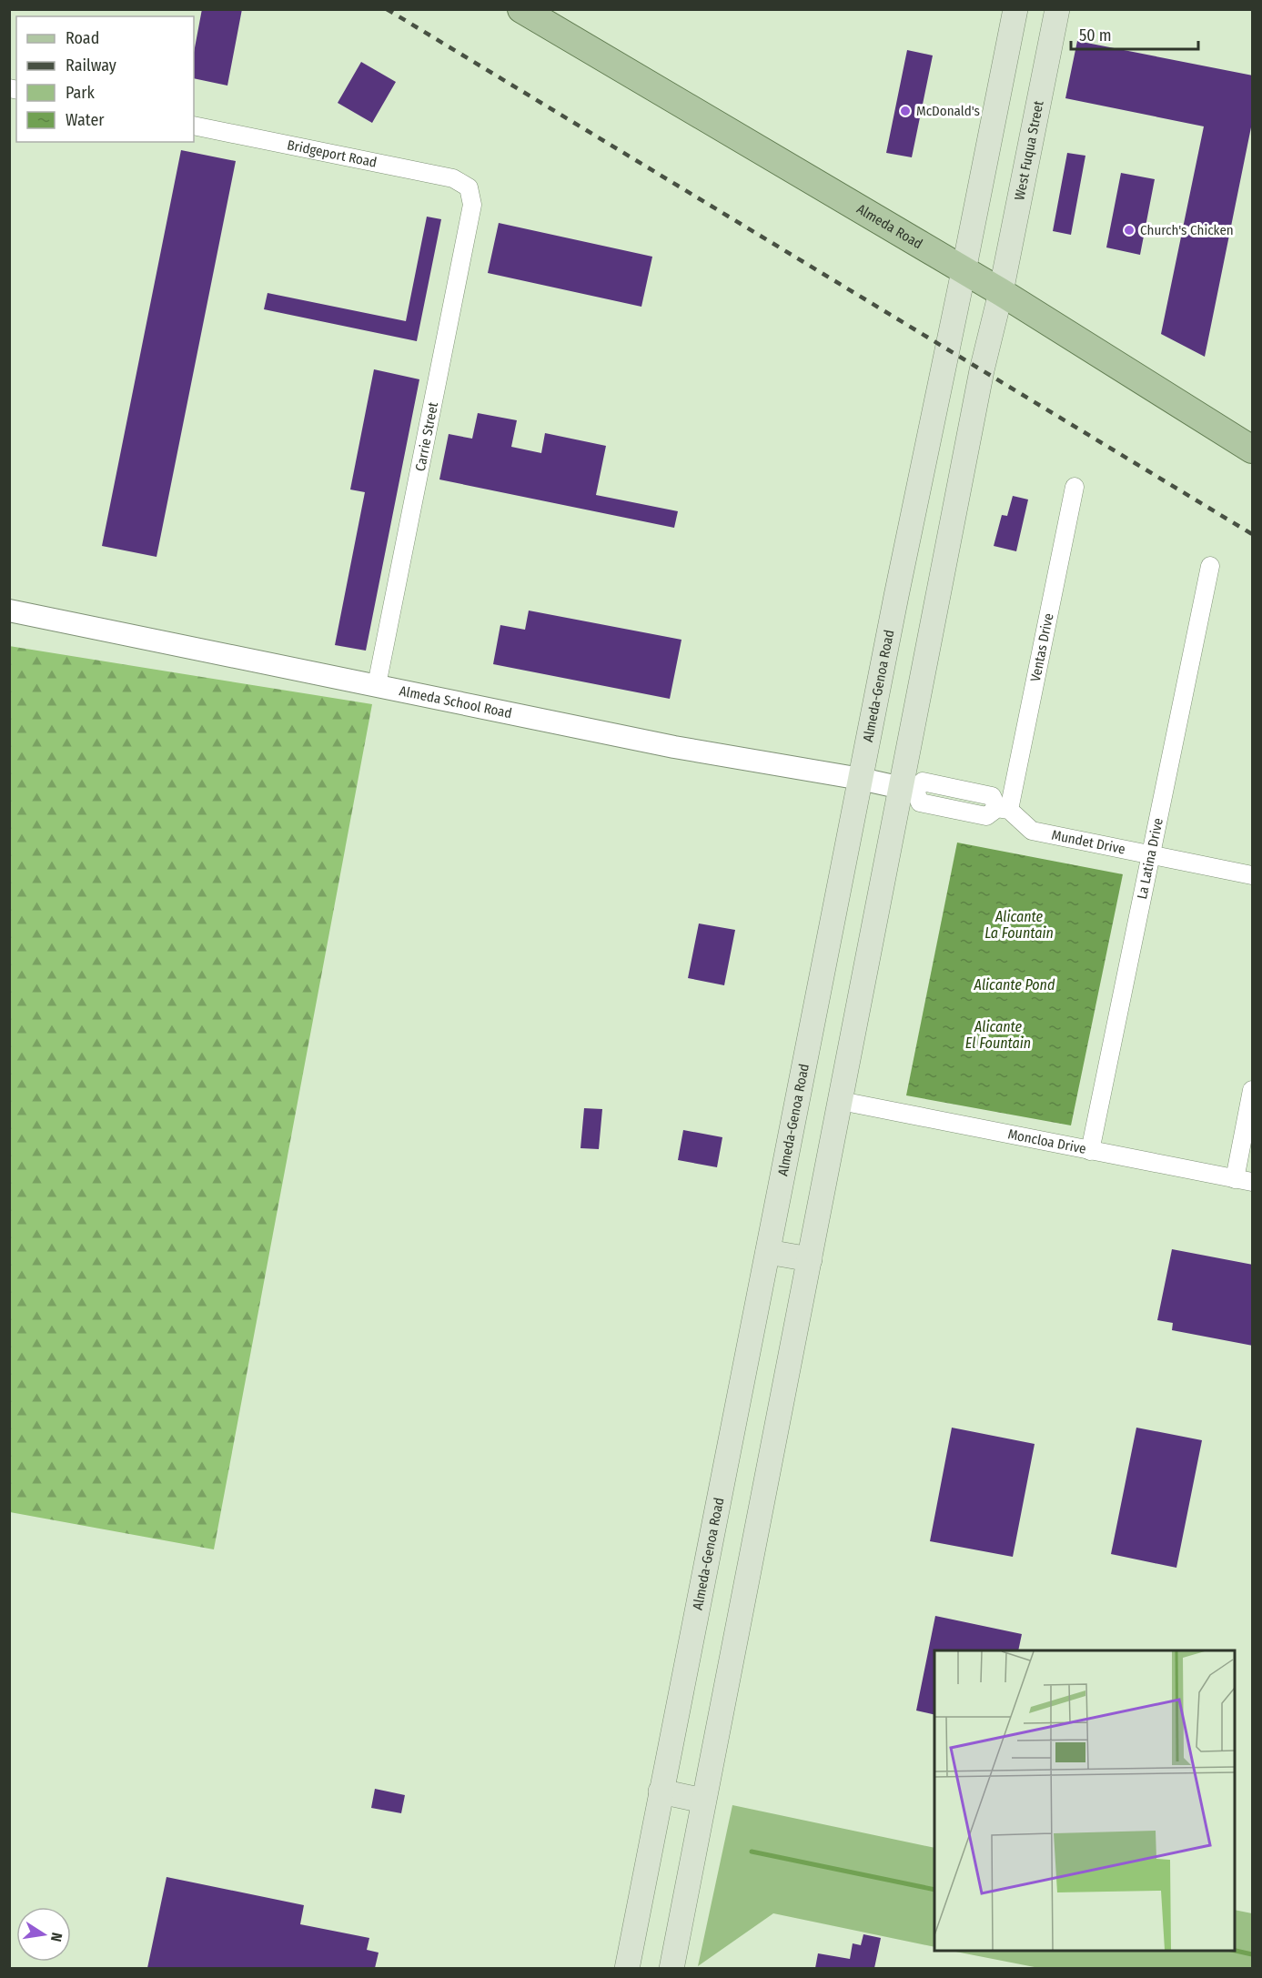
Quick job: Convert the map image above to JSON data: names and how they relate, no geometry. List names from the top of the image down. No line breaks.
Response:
{"streets":{"main road":["West Fuqua Street","Almeda Road","Almeda-Genoa Road"],"street":["Bridgeport Road","Carrie Street","Ventas Drive","Almeda School Road","Mundet Drive","La Latina Drive","Moncloa Drive"]},"crossings":[["West Fuqua Street","Almeda Road"],["Bridgeport Road","Carrie Street"],["Almeda Road","Almeda-Genoa Road"],["Carrie Street","Almeda School Road"],["Ventas Drive","Mundet Drive"],["Almeda-Genoa Road","Almeda School Road"],["Mundet Drive","La Latina Drive"],["La Latina Drive","Moncloa Drive"]],"water":["Alicante La Fountain","Alicante Pond","Alicante El Fountain"],"places":["McDonald's","Church's Chicken"],"legend":["Road","Railway","Park","Water"],"scale_bar":"50 m","north":"right"}
